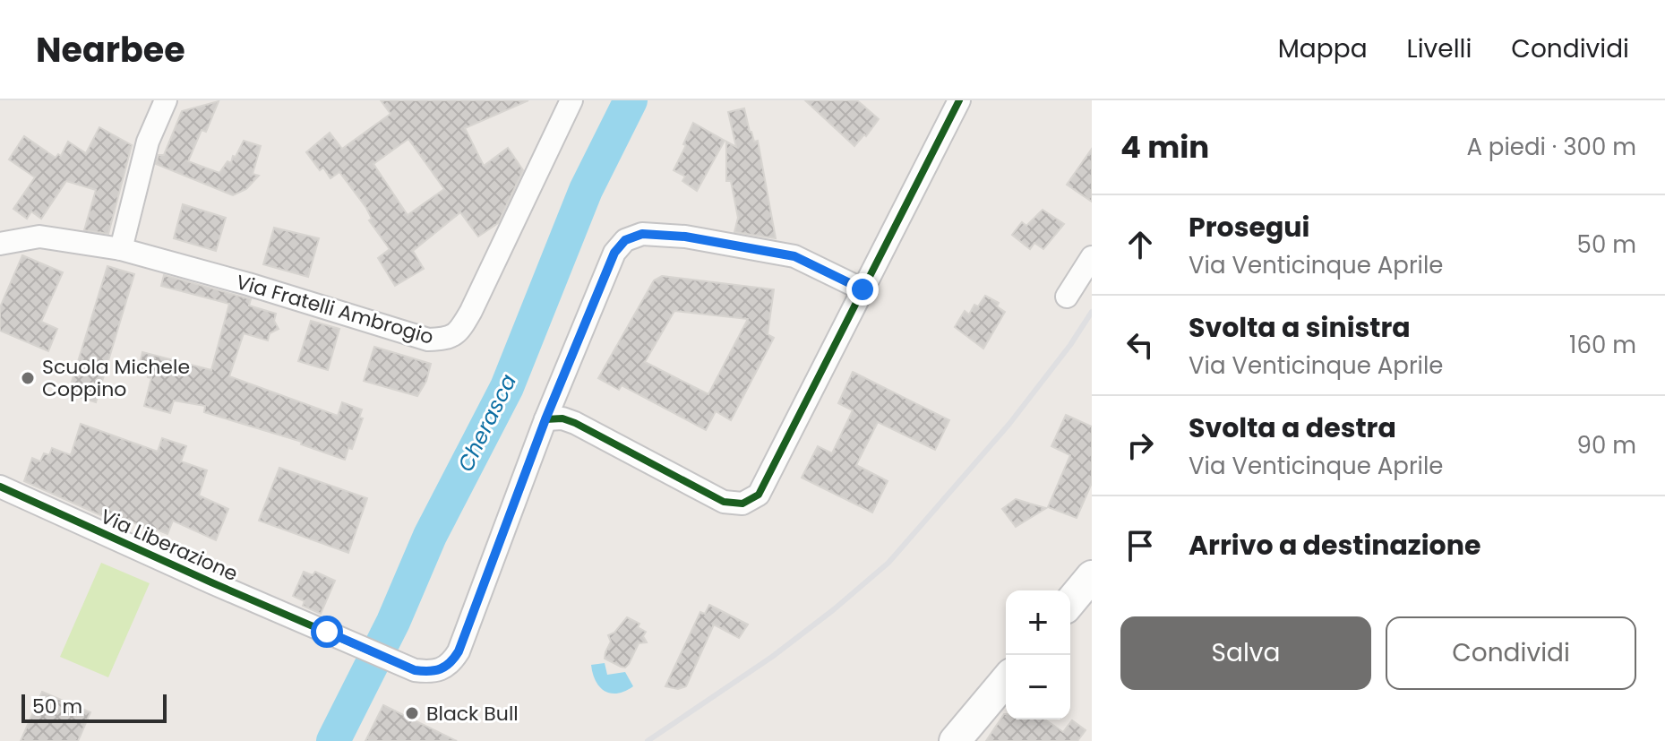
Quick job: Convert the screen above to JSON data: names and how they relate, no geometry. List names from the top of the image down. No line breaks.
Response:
{"streets":{"street":["Via Fratelli Ambrogio","Via Liberazione"]},"water":["Cherasca"],"places":["Scuola Michele Coppino","Black Bull"],"scale_bar":"50 m","page":{"header":"Nearbee","nav":["Mappa","Livelli","Condividi"],"heading":["4 min","A piedi · 300 m"],"list":[["Prosegui","Via Venticinque Aprile","50 m"],["Svolta a sinistra","Via Venticinque Aprile","160 m"],["Svolta a destra","Via Venticinque Aprile","90 m"],"Arrivo a destinazione"],"map_buttons":["+","−"],"buttons":["Salva","Condividi"],"scale":"50 m"}}
